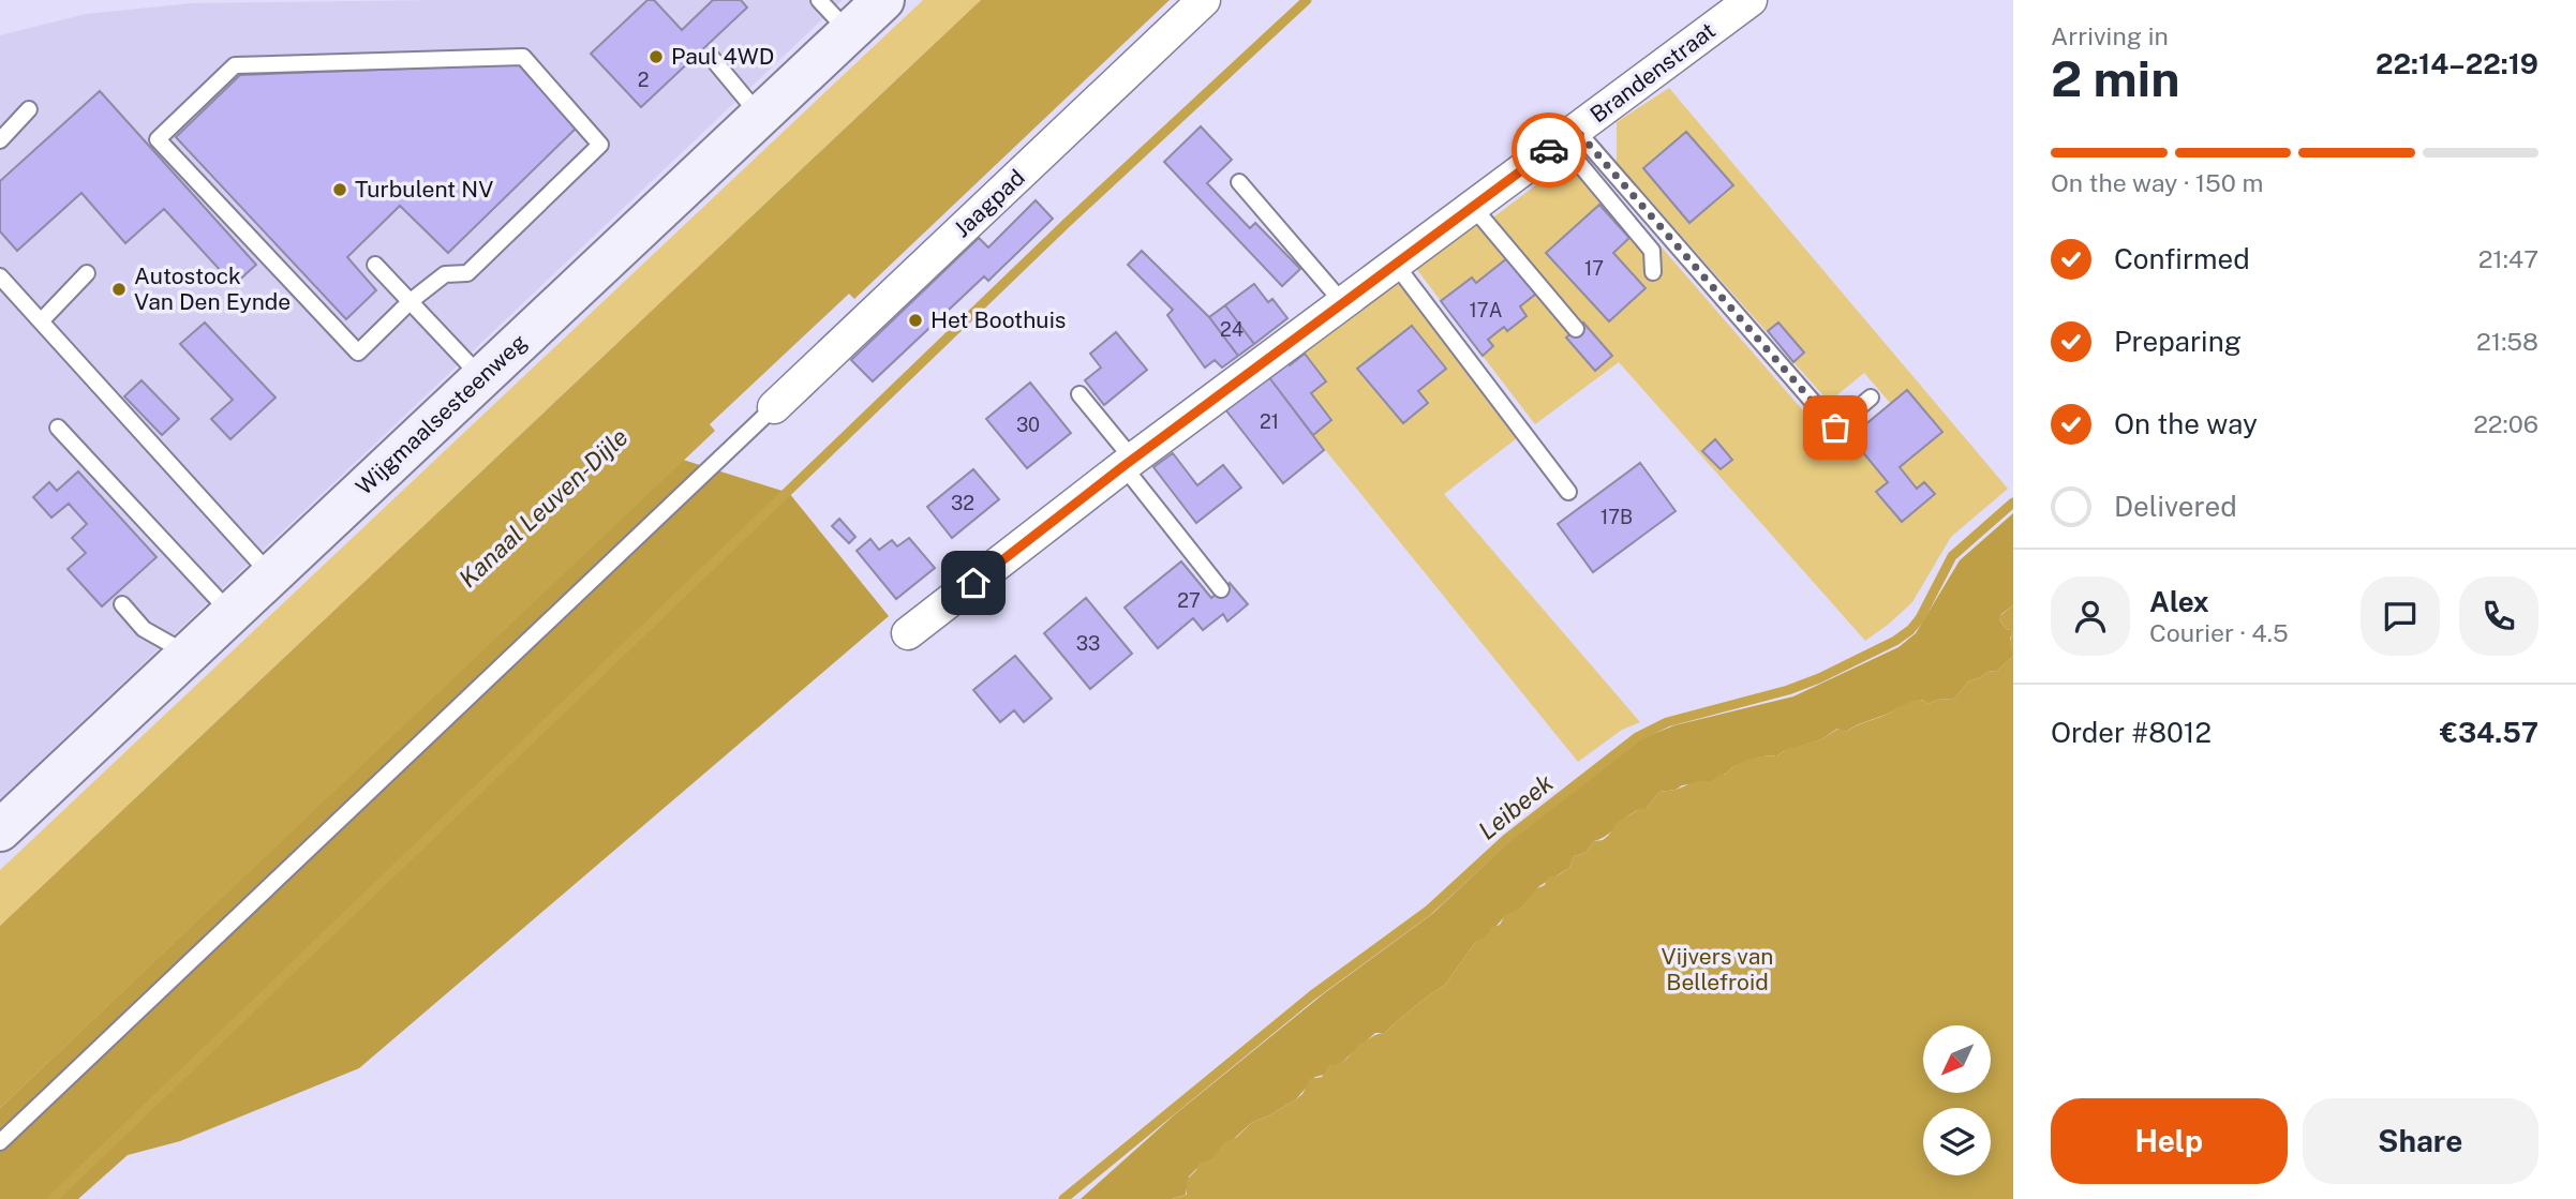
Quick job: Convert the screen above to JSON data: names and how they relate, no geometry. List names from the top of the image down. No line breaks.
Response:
{"streets":{"street":["Brandenstraat","Jaagpad","Wijgmaalsesteenweg"]},"water":["Kanaal Leuven-Dijle","Leibeek"],"parks":["Vijvers van Bellefroid"],"places":["Paul 4WD","Turbulent NV","Autostock Van Den Eynde","Het Boothuis"],"house_numbers":["2","17","17A","24","21","30","32","17B","27","33"],"north":"bottom left","page":{"heading":["2 min","Arriving in","22:14–22:19"],"panel":["Alex","Courier · 4.5","Order #8012","€34.57"],"bar":"On the way · 150 m","list":[["Confirmed","21:47"],["Preparing","21:58"],["On the way","22:06"],"Delivered"],"buttons":["Help","Share"]}}
